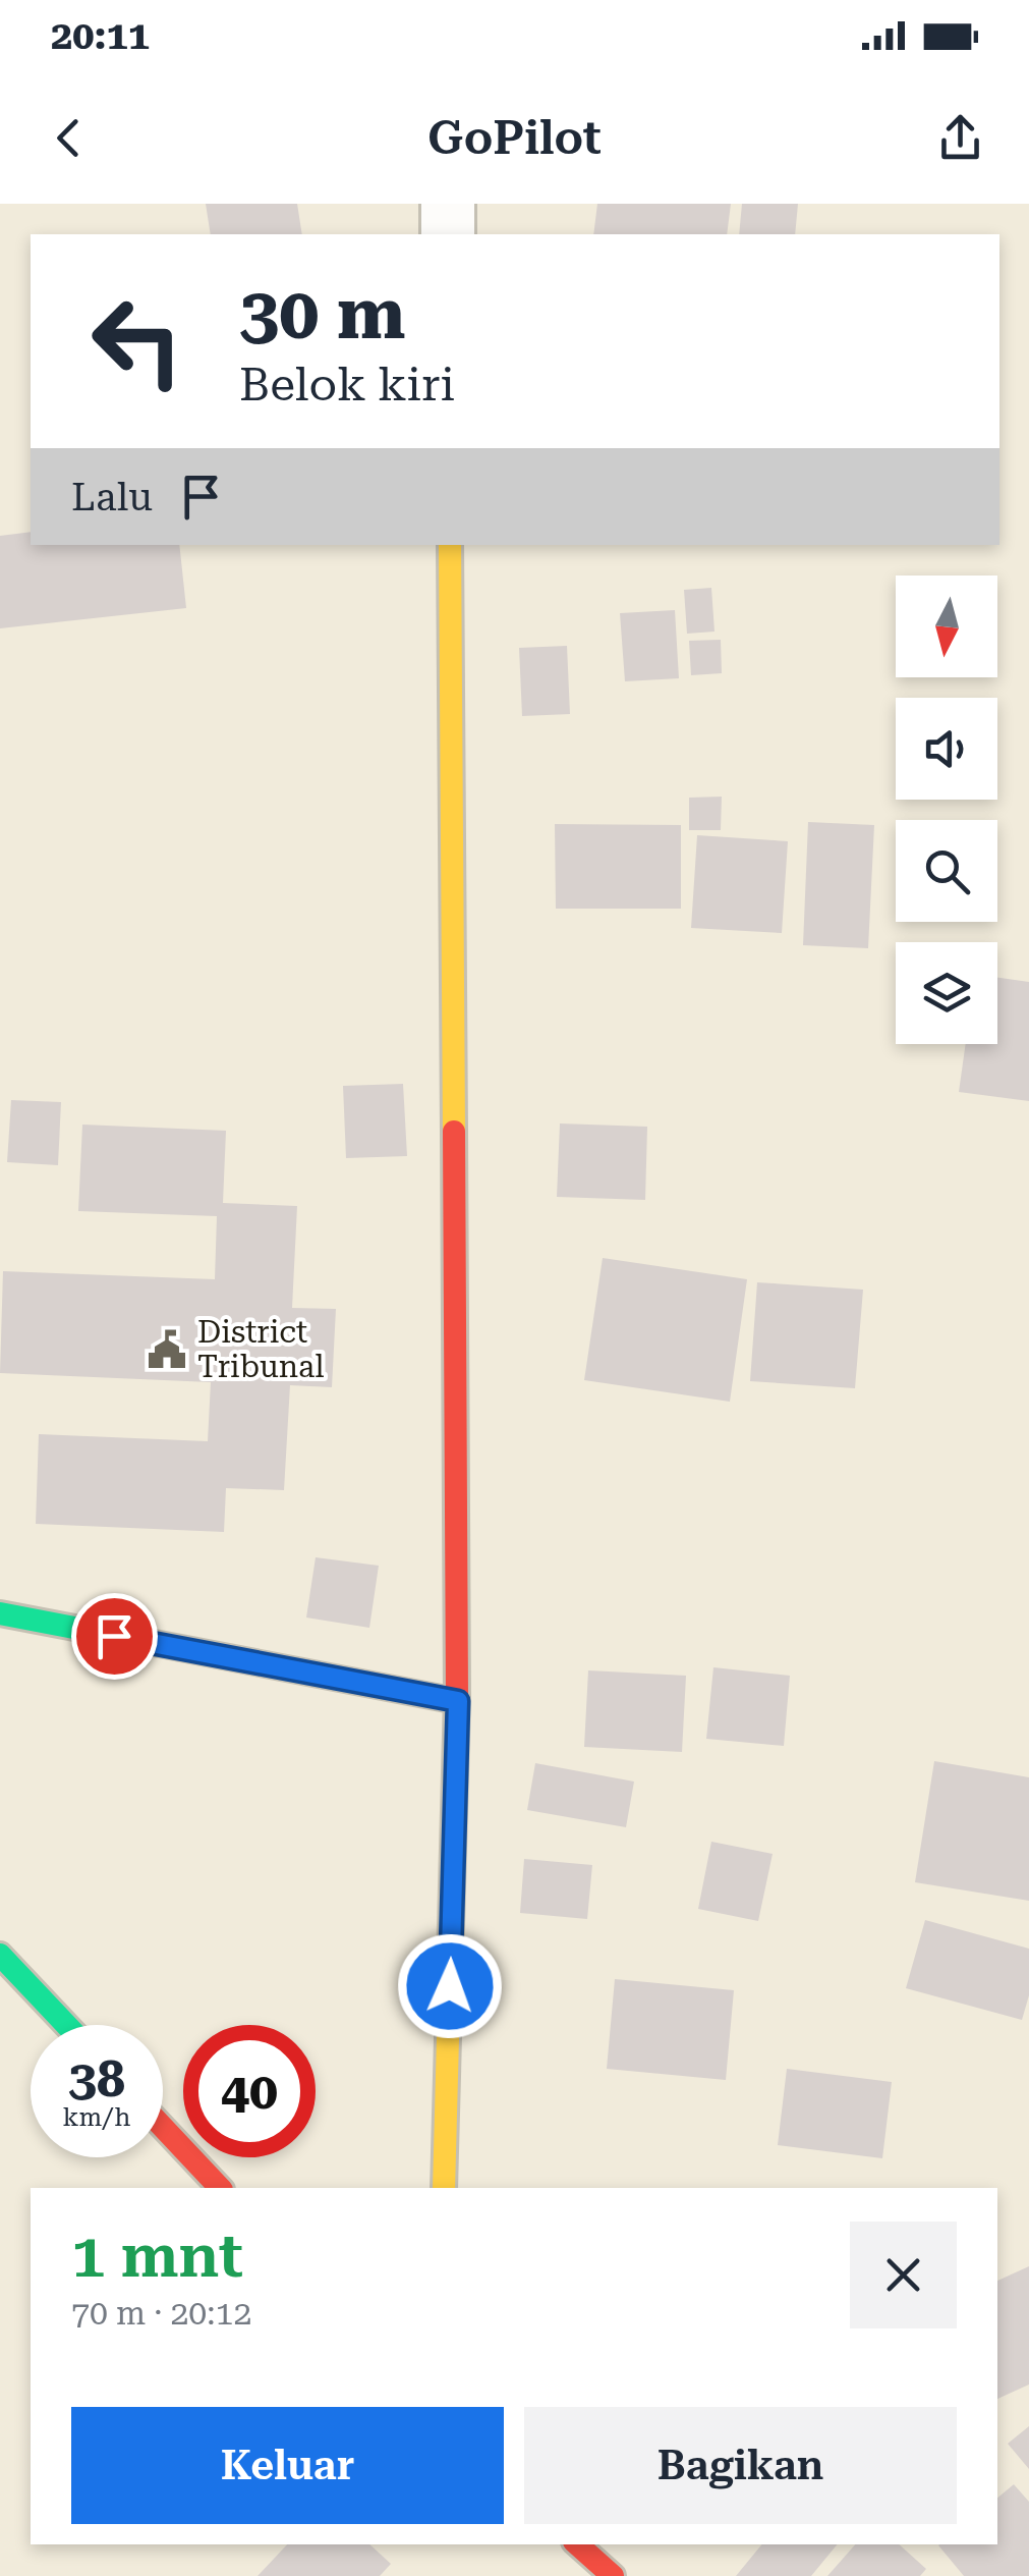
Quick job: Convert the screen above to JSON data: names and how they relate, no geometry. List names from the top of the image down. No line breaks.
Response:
{"places":{"public building":["District Tribunal"]},"north":"bottom","page":{"status":"20:11","header":"GoPilot","turn":["30 m","Belok kiri"],"then":"Lalu","speed":"38 km/h","limit":"40","heading":["1 mnt","70 m · 20:12"],"buttons":["Keluar","Bagikan"]}}
